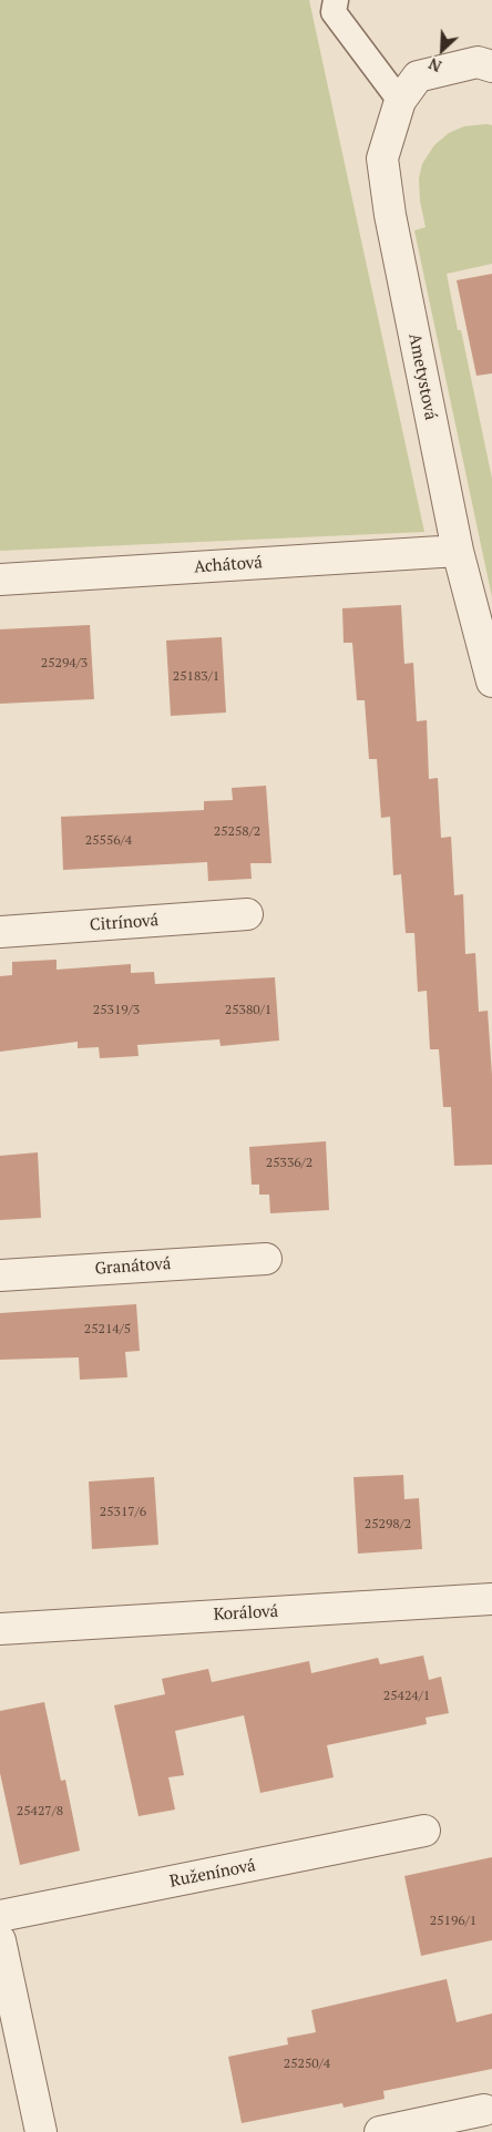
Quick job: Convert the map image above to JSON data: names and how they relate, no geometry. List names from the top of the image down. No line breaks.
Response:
{"streets":{"street":["Ametystová","Achátová","Citrínová","Granátová","Korálová","Ruženínová"]},"crossings":[["Ametystová","Achátová"]],"house_numbers":["25294/3","25183/1","25258/2","25556/4","25319/3","25380/1","25336/2","25214/5","25317/6","25298/2","25424/1","25427/8","25196/1","25250/4"],"north":"bottom left"}
